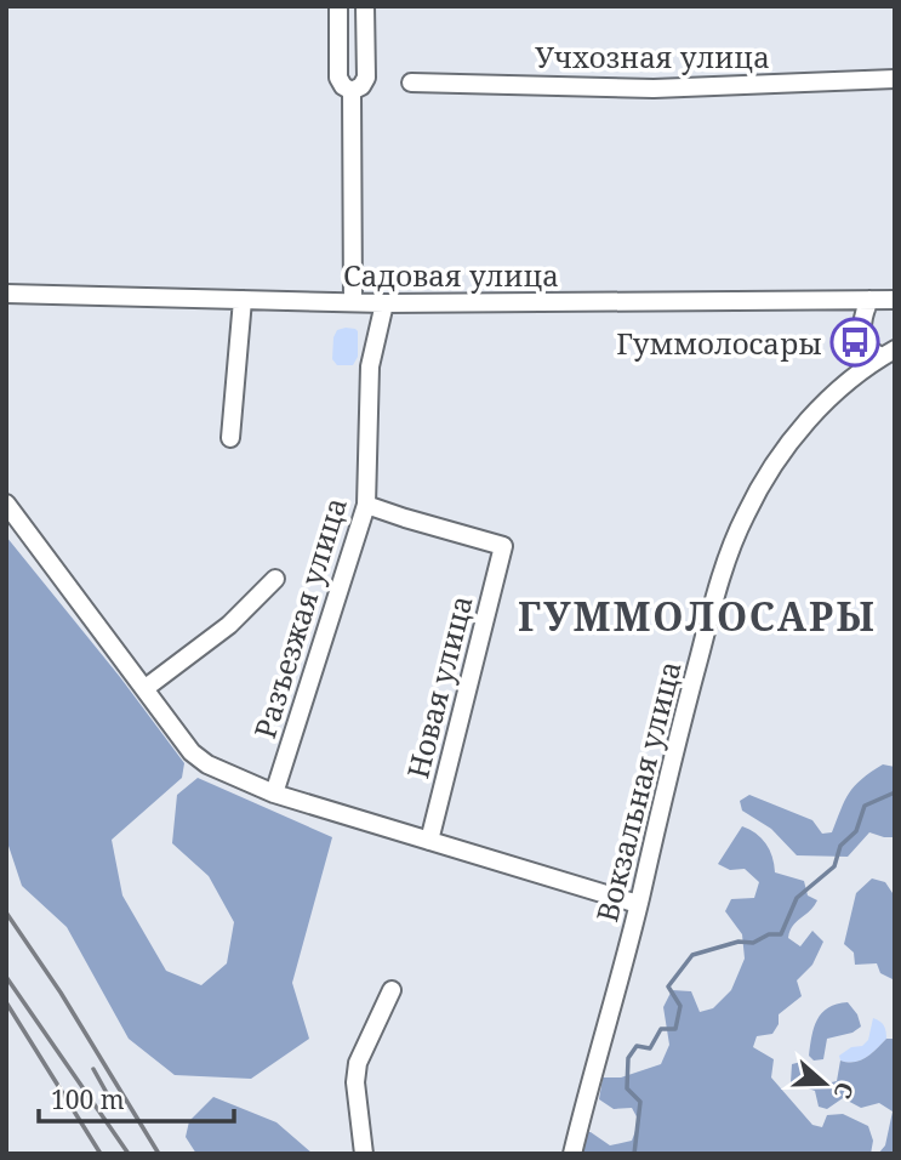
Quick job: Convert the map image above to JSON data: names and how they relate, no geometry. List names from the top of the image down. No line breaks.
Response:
{"streets":{"street":["Учхозная улица","Садовая улица","Разъезжая улица","Новая улица","Вокзальная улица"]},"crossings":[["Садовая улица","Разъезжая улица"],["Разъезжая улица","Новая улица"]],"districts":["ГУММОЛОСАРЫ"],"places":{"bus stop":["Гуммолосары"]},"scale_bar":"100 m","north":"right"}
